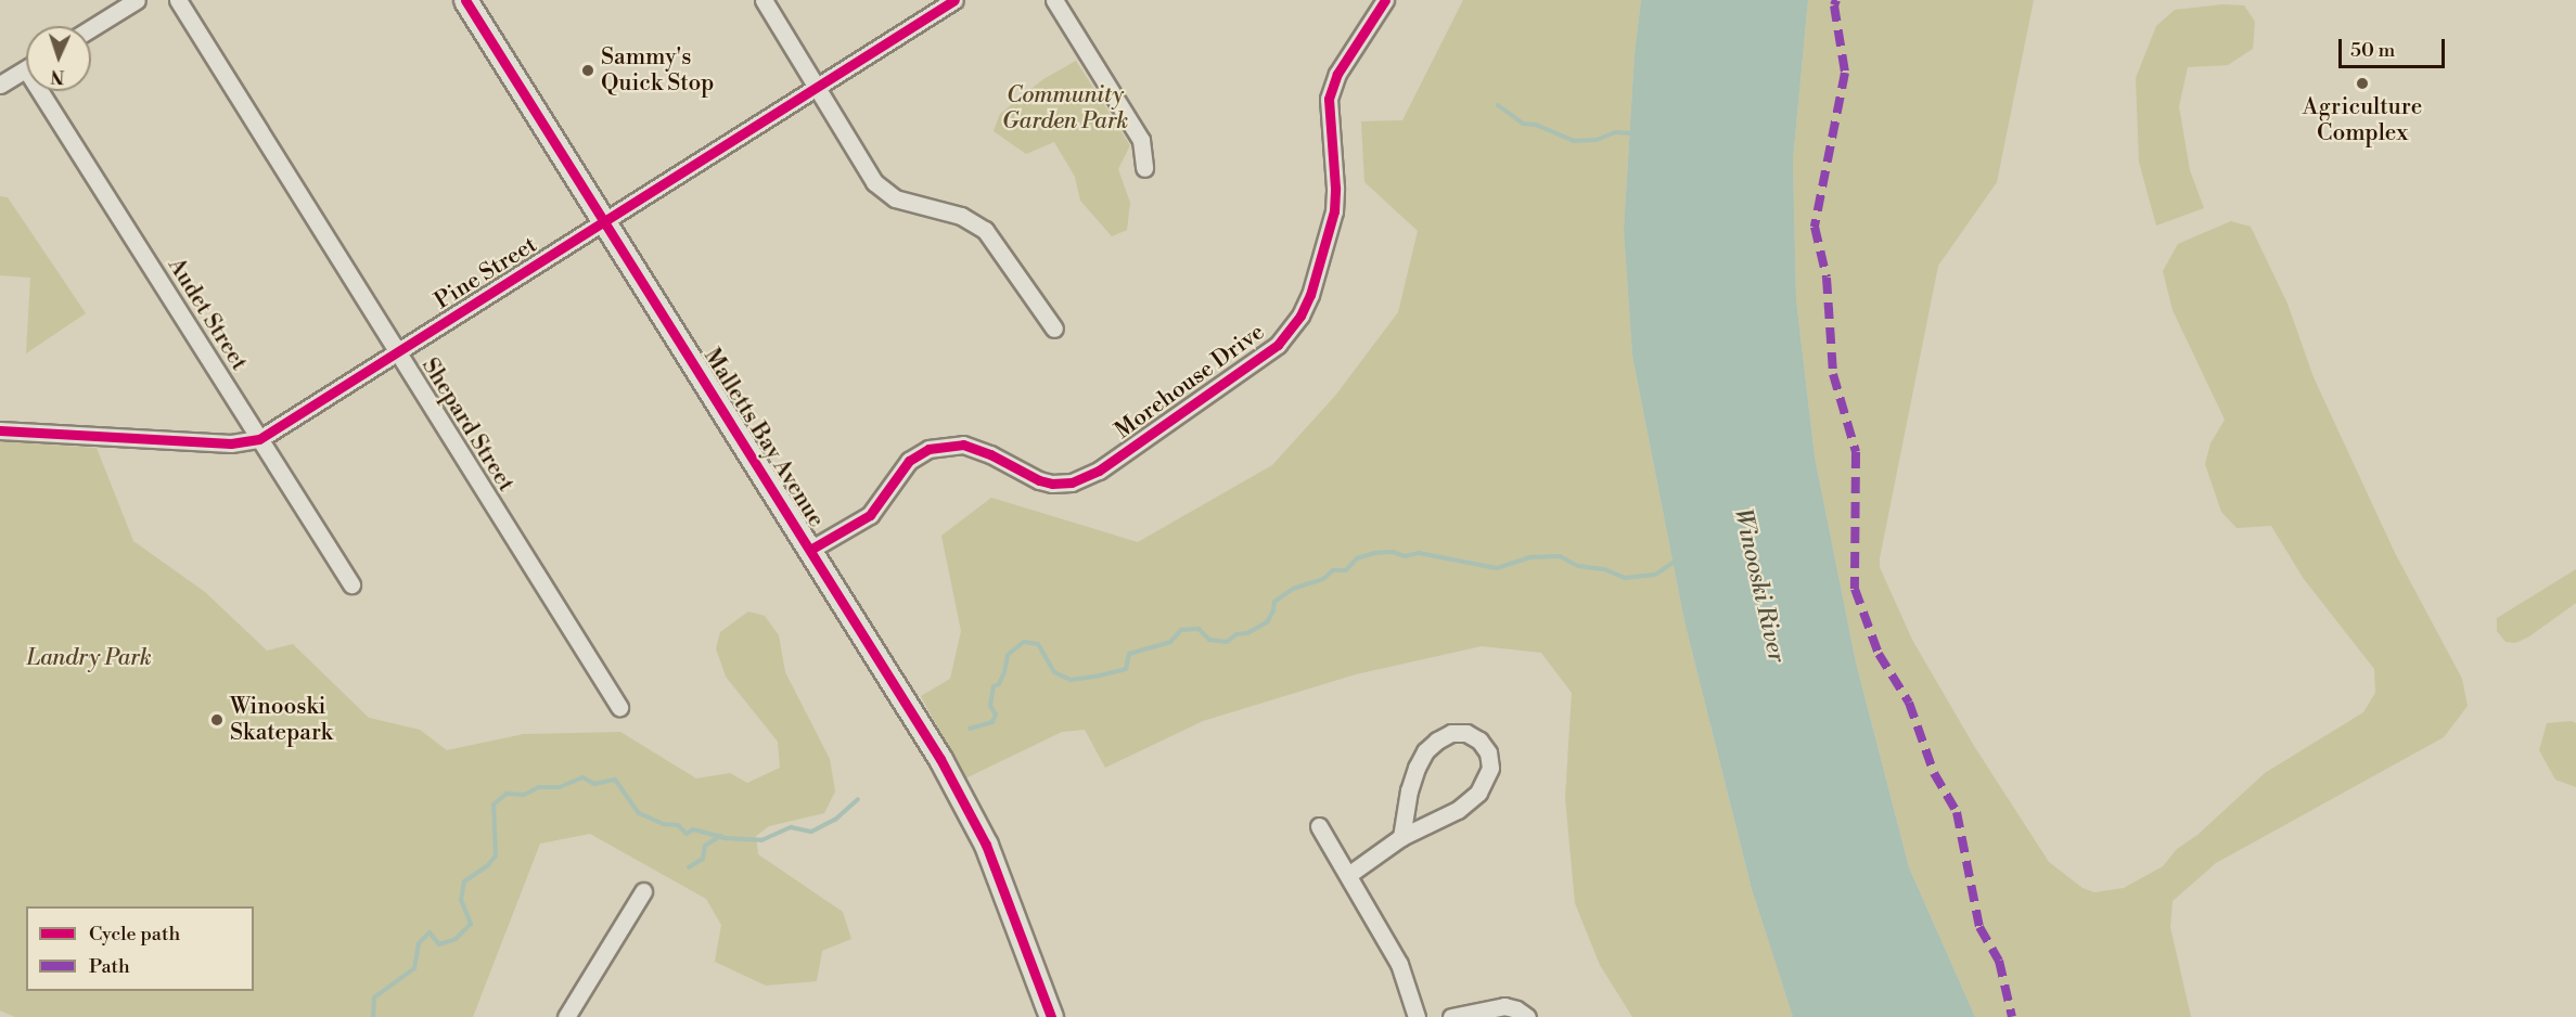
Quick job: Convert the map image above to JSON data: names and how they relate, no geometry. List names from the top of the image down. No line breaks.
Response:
{"streets":{"street":["Pine Street","Audet Street","Morehouse Drive","Shepard Street","Malletts Bay Avenue"]},"crossings":[["Pine Street","Audet Street"],["Pine Street","Shepard Street"],["Pine Street","Malletts Bay Avenue"],["Morehouse Drive","Malletts Bay Avenue"]],"water":["Winooski River"],"parks":["Community Garden Park","Landry Park"],"places":["Sammy's Quick Stop","Agriculture Complex","Winooski Skatepark"],"legend":["Cycle path","Path"],"scale_bar":"50 m","north":"bottom"}
